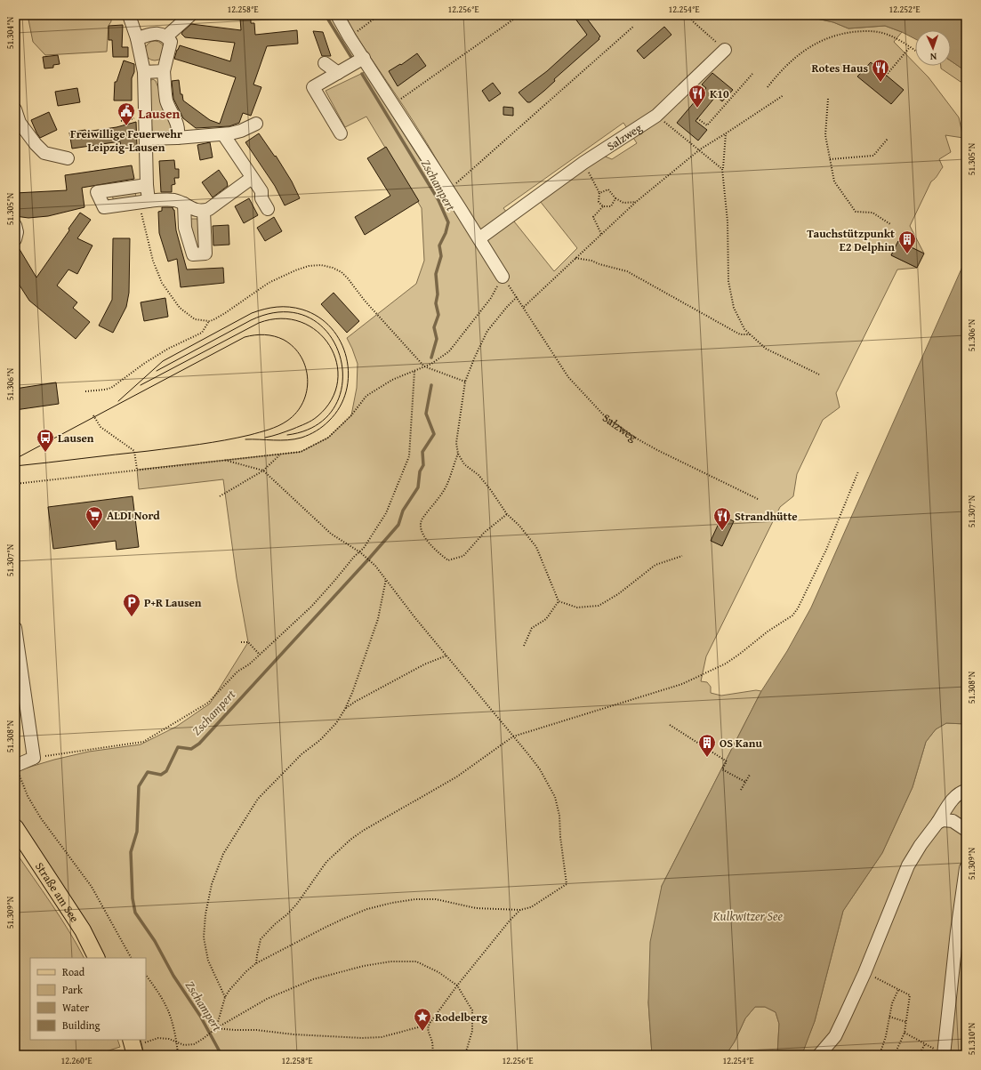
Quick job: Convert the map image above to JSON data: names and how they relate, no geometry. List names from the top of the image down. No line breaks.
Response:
{"streets":{"main road":["Straße am See"],"street":["Salzweg"]},"districts":["Lausen"],"water":["Zschampert","Kulkwitzer See"],"places":{"restaurant":["Rotes Haus","K10","Strandhütte"],"public building":["Freiwillige Feuerwehr Leipzig-Lausen"],"building":["Tauchstützpunkt E2 Delphin","OS Kanu"],"bus stop":["Lausen"],"supermarket":["ALDI Nord"],"parking":["P+R Lausen"],"place":["Rodelberg"]},"legend":["Road","Park","Water","Building"],"north":"bottom","coordinates":["12.258°E","12.256°E","12.254°E","12.252°E","51.304°N","51.305°N","51.306°N","51.307°N","51.308°N","51.309°N","51.310°N","12.260°E"]}
